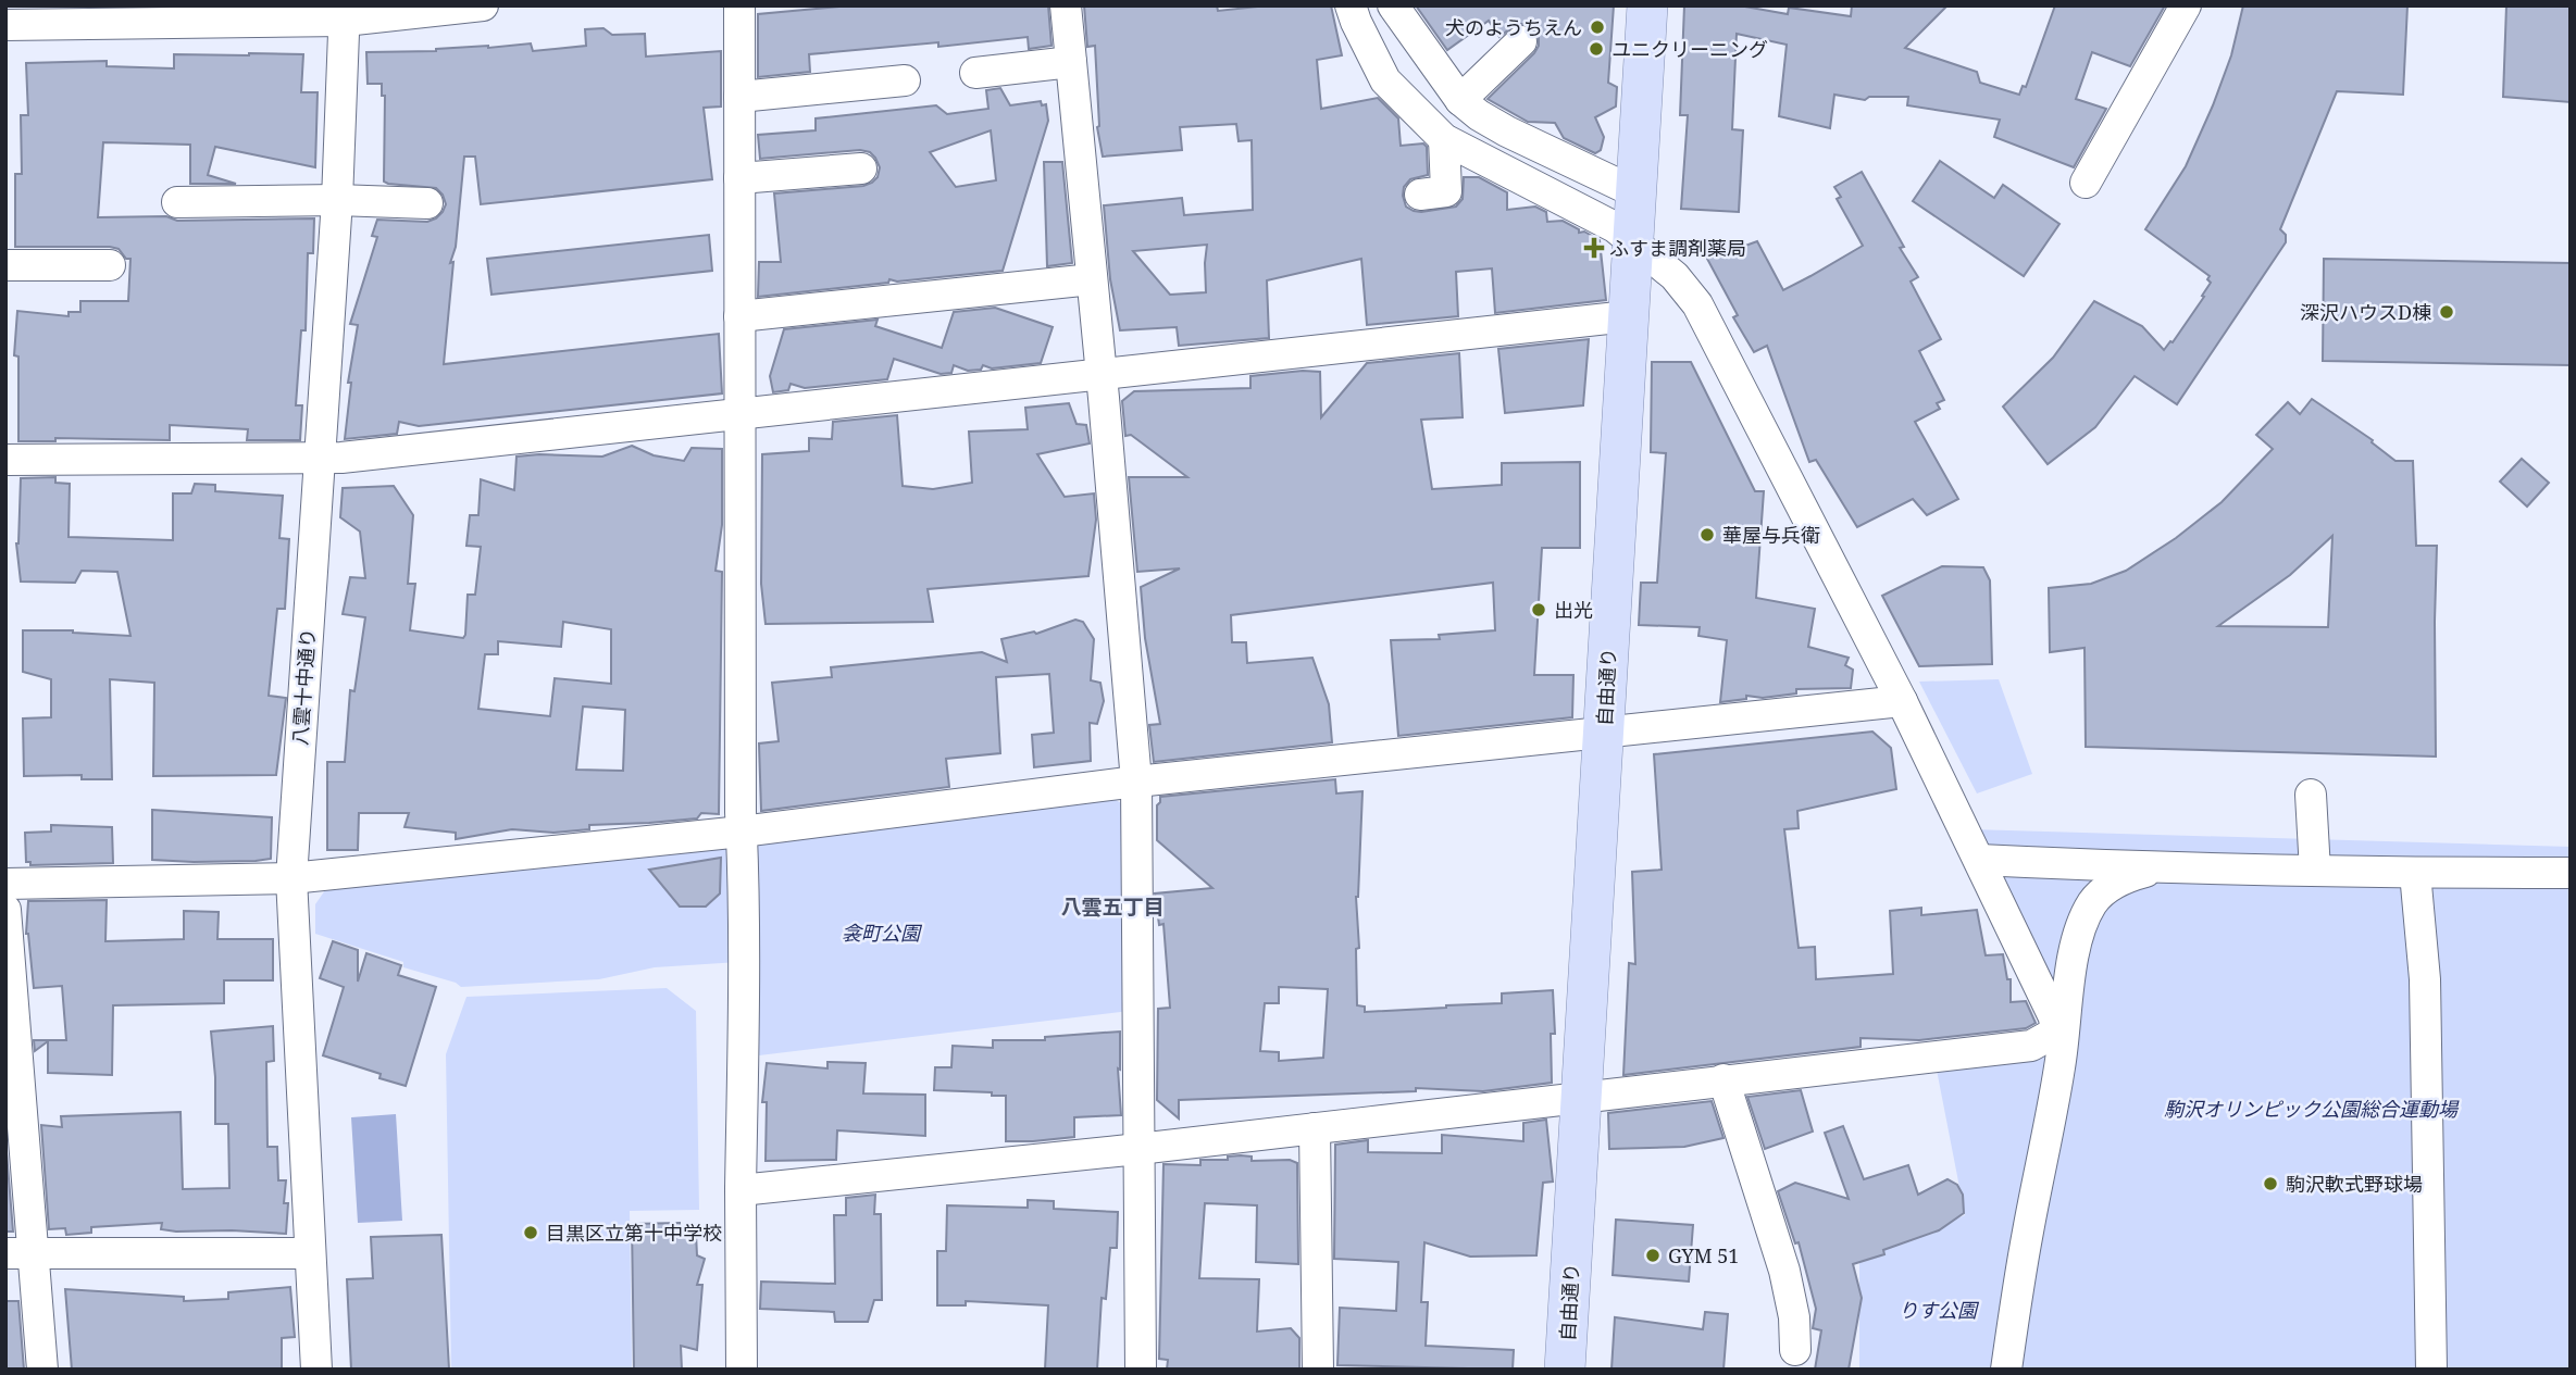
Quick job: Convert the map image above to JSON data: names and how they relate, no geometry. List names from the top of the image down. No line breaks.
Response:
{"streets":{"main road":["自由通り"],"street":["八雲十中通り"]},"districts":["八雲五丁目"],"parks":["衾町公園","駒沢オリンピック公園総合運動場","りす公園"],"places":{"other":["犬のようちえん","ユニクリーニング","深沢ハウスD棟","華屋与兵衛","出光","駒沢軟式野球場","目黒区立第十中学校","GYM 51"],"health":["ふすま調剤薬局"]}}
